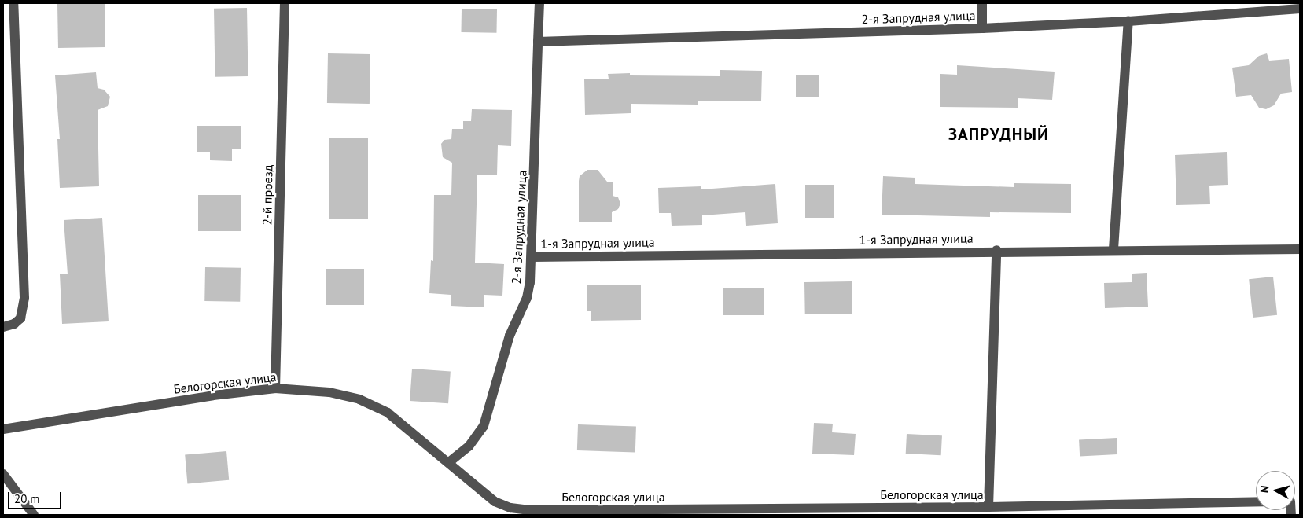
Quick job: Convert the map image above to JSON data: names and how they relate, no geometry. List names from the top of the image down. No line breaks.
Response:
{"streets":{"street":["2-я Запрудная улица","2-й проезд","1-я Запрудная улица","Белогорская улица"]},"crossings":[["2-я Запрудная улица","1-я Запрудная улица"],["2-я Запрудная улица","Белогорская улица"],["2-й проезд","Белогорская улица"]],"districts":["ЗАПРУДНЫЙ"],"scale_bar":"20 m","north":"left"}
